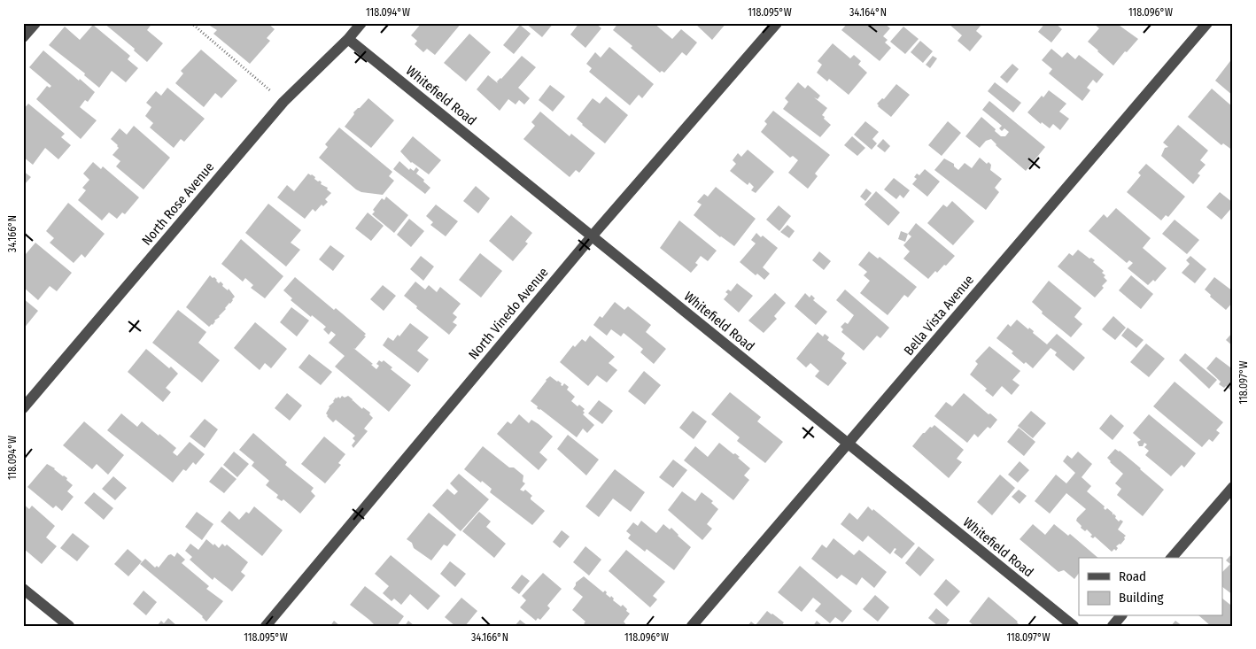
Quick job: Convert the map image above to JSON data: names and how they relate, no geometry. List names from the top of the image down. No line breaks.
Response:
{"streets":{"street":["Whitefield Road","North Rose Avenue","North Vinedo Avenue","Bella Vista Avenue"]},"crossings":[["Whitefield Road","North Rose Avenue"],["Whitefield Road","North Vinedo Avenue"],["Whitefield Road","Bella Vista Avenue"]],"legend":["Road","Building"],"coordinates":["118.094°W","118.095°W","34.164°N","118.096°W","34.166°N","118.097°W"]}
